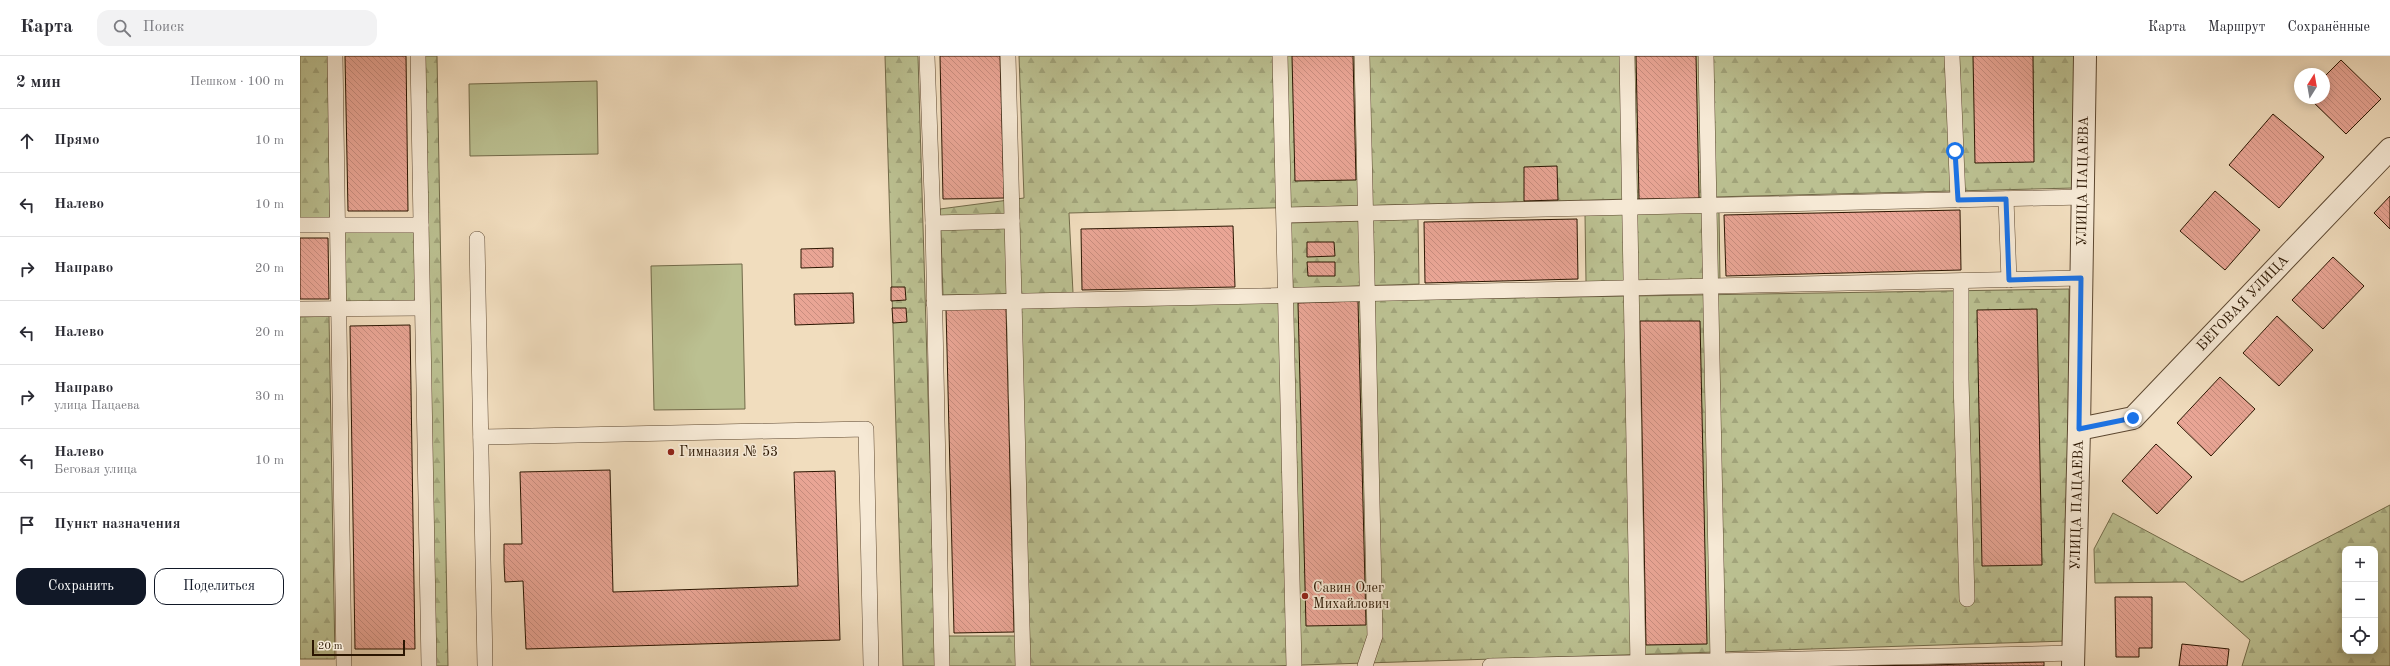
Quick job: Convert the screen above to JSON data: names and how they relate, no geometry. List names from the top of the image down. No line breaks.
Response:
{"streets":{"street":["УЛИЦА ПАЦАЕВА","БЕГОВАЯ УЛИЦА"]},"crossings":[["УЛИЦА ПАЦАЕВА","БЕГОВАЯ УЛИЦА"]],"places":["Гимназия № 53","Савин Олег Михайлович"],"scale_bar":"20 m","north":"top","page":{"header":"Карта","search":"Поиск","nav":["Карта","Маршрут","Сохранённые"],"heading":["2 мин","Пешком · 100 m"],"list":[["Прямо","10 m"],["Налево","10 m"],["Направо","20 m"],["Налево","20 m"],["Направо","улица Пацаева","30 m"],["Налево","Беговая улица","10 m"],"Пункт назначения"],"map_buttons":["+","−"],"buttons":["Сохранить","Поделиться"],"scale":"20 m"}}
